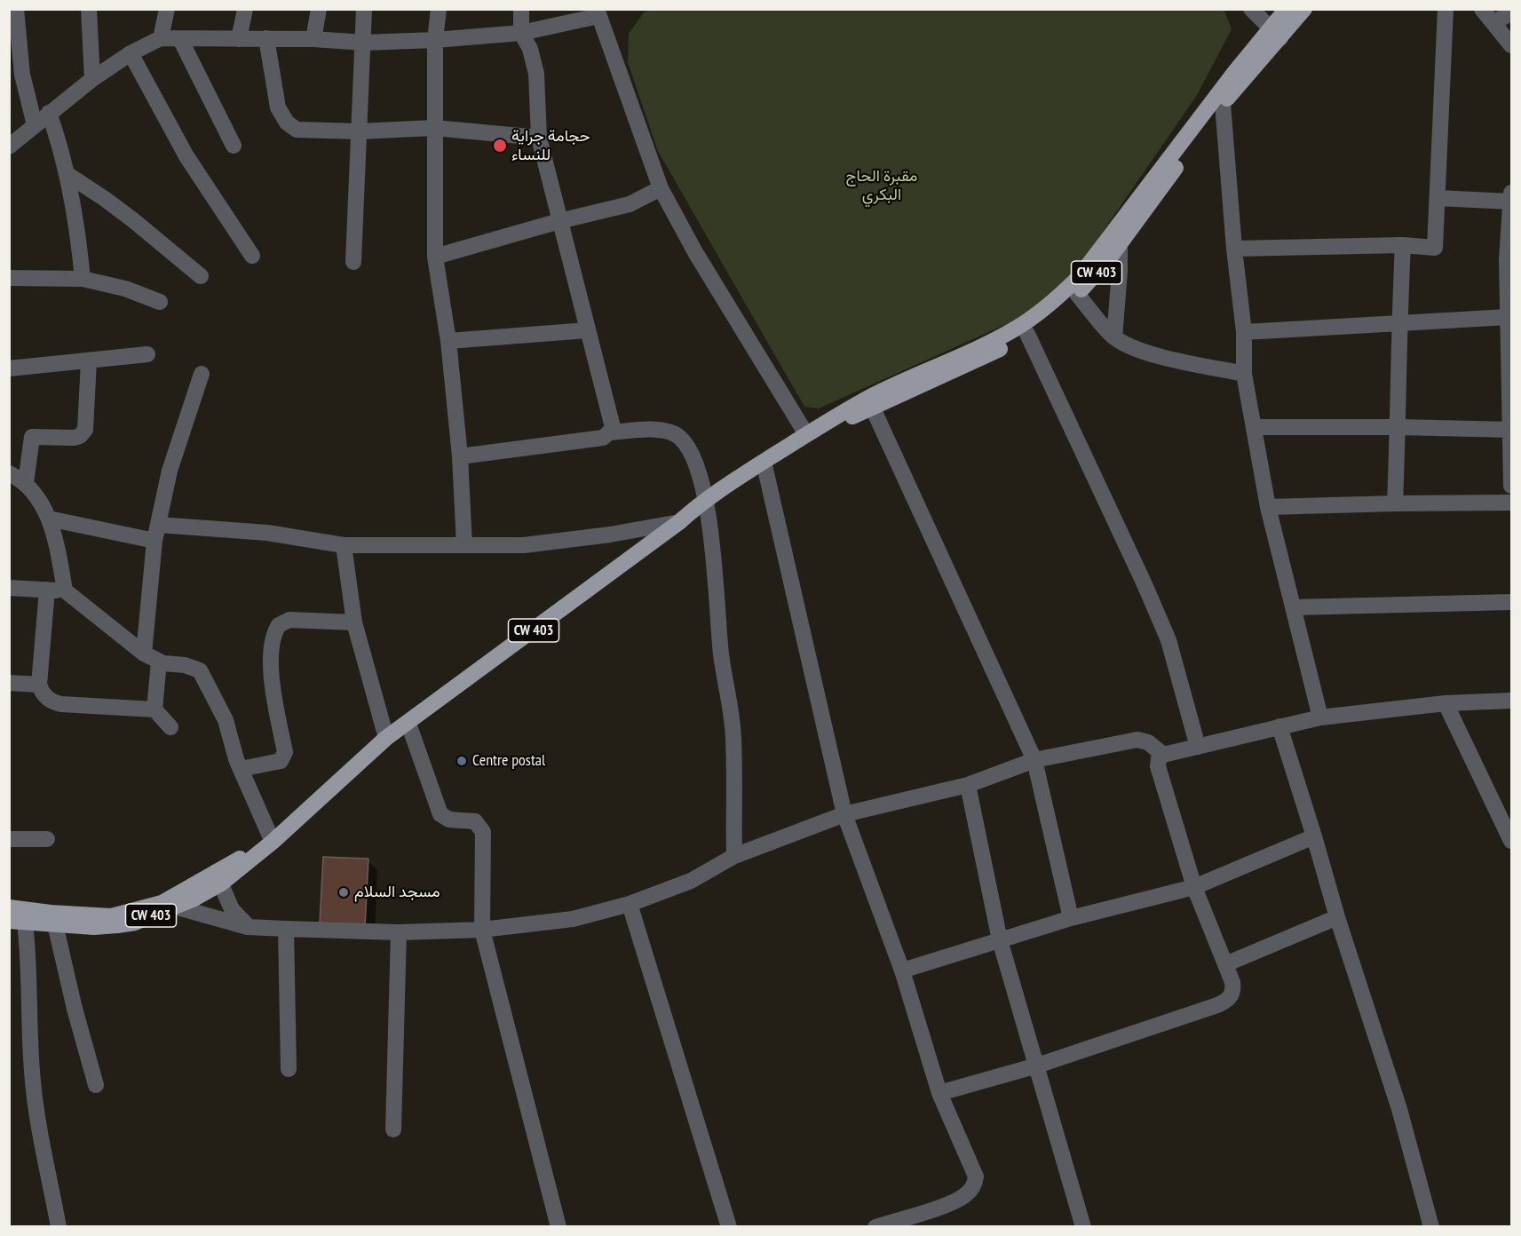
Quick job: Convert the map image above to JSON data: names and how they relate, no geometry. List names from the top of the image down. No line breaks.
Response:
{"streets":{"main road":["CW 403"]},"parks":["مقبرة الحاج البكري"],"places":["حجامة جراية للنساء","Centre postal","مسجد السلام"]}
